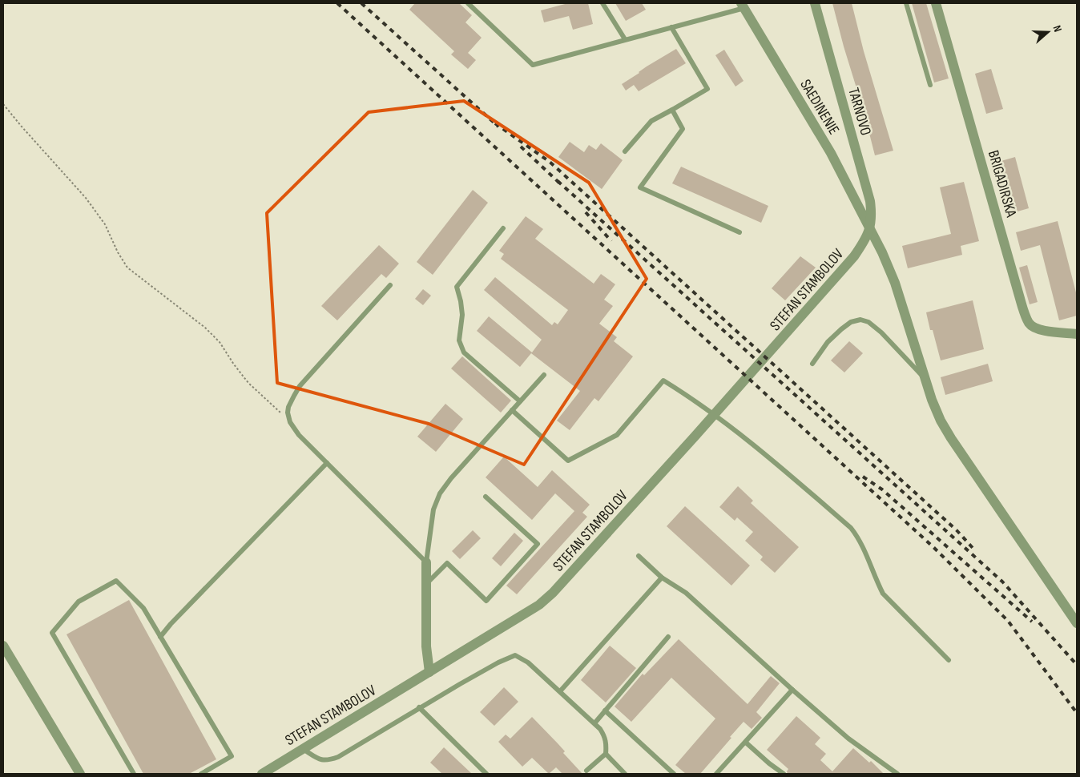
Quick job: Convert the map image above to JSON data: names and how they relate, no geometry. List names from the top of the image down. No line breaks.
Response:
{"streets":{"street":["SAEDINENIE","TARNOVO","BRIGADIRSKA","STEFAN STAMBOLOV"]},"crossings":[["SAEDINENIE","TARNOVO"],["SAEDINENIE","STEFAN STAMBOLOV"],["TARNOVO","STEFAN STAMBOLOV"]],"north":"right"}
